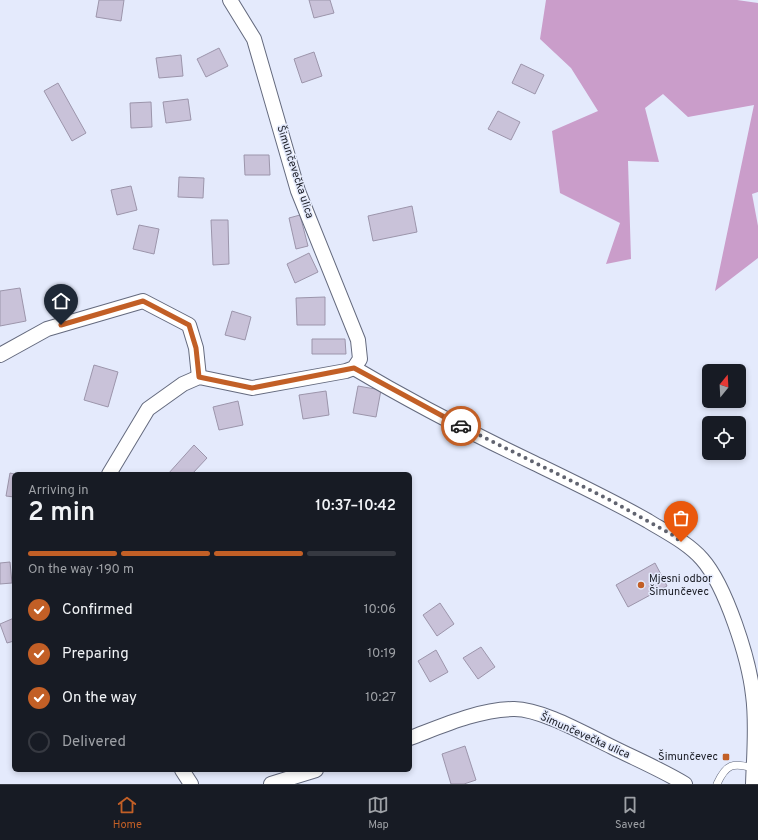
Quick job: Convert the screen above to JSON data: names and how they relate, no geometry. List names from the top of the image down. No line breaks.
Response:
{"streets":{"street":["Šimunčevečka ulica"]},"places":{"other":["Mjesni odbor Šimunčevec"],"transit":["Šimunčevec"]},"north":"top","page":{"heading":["2 min","Arriving in","10:37–10:42"],"bar":"On the way · 190 m","list":[["Confirmed","10:06"],["Preparing","10:19"],["On the way","10:27"],"Delivered"],"tabs":["Home","Map","Saved"]}}
